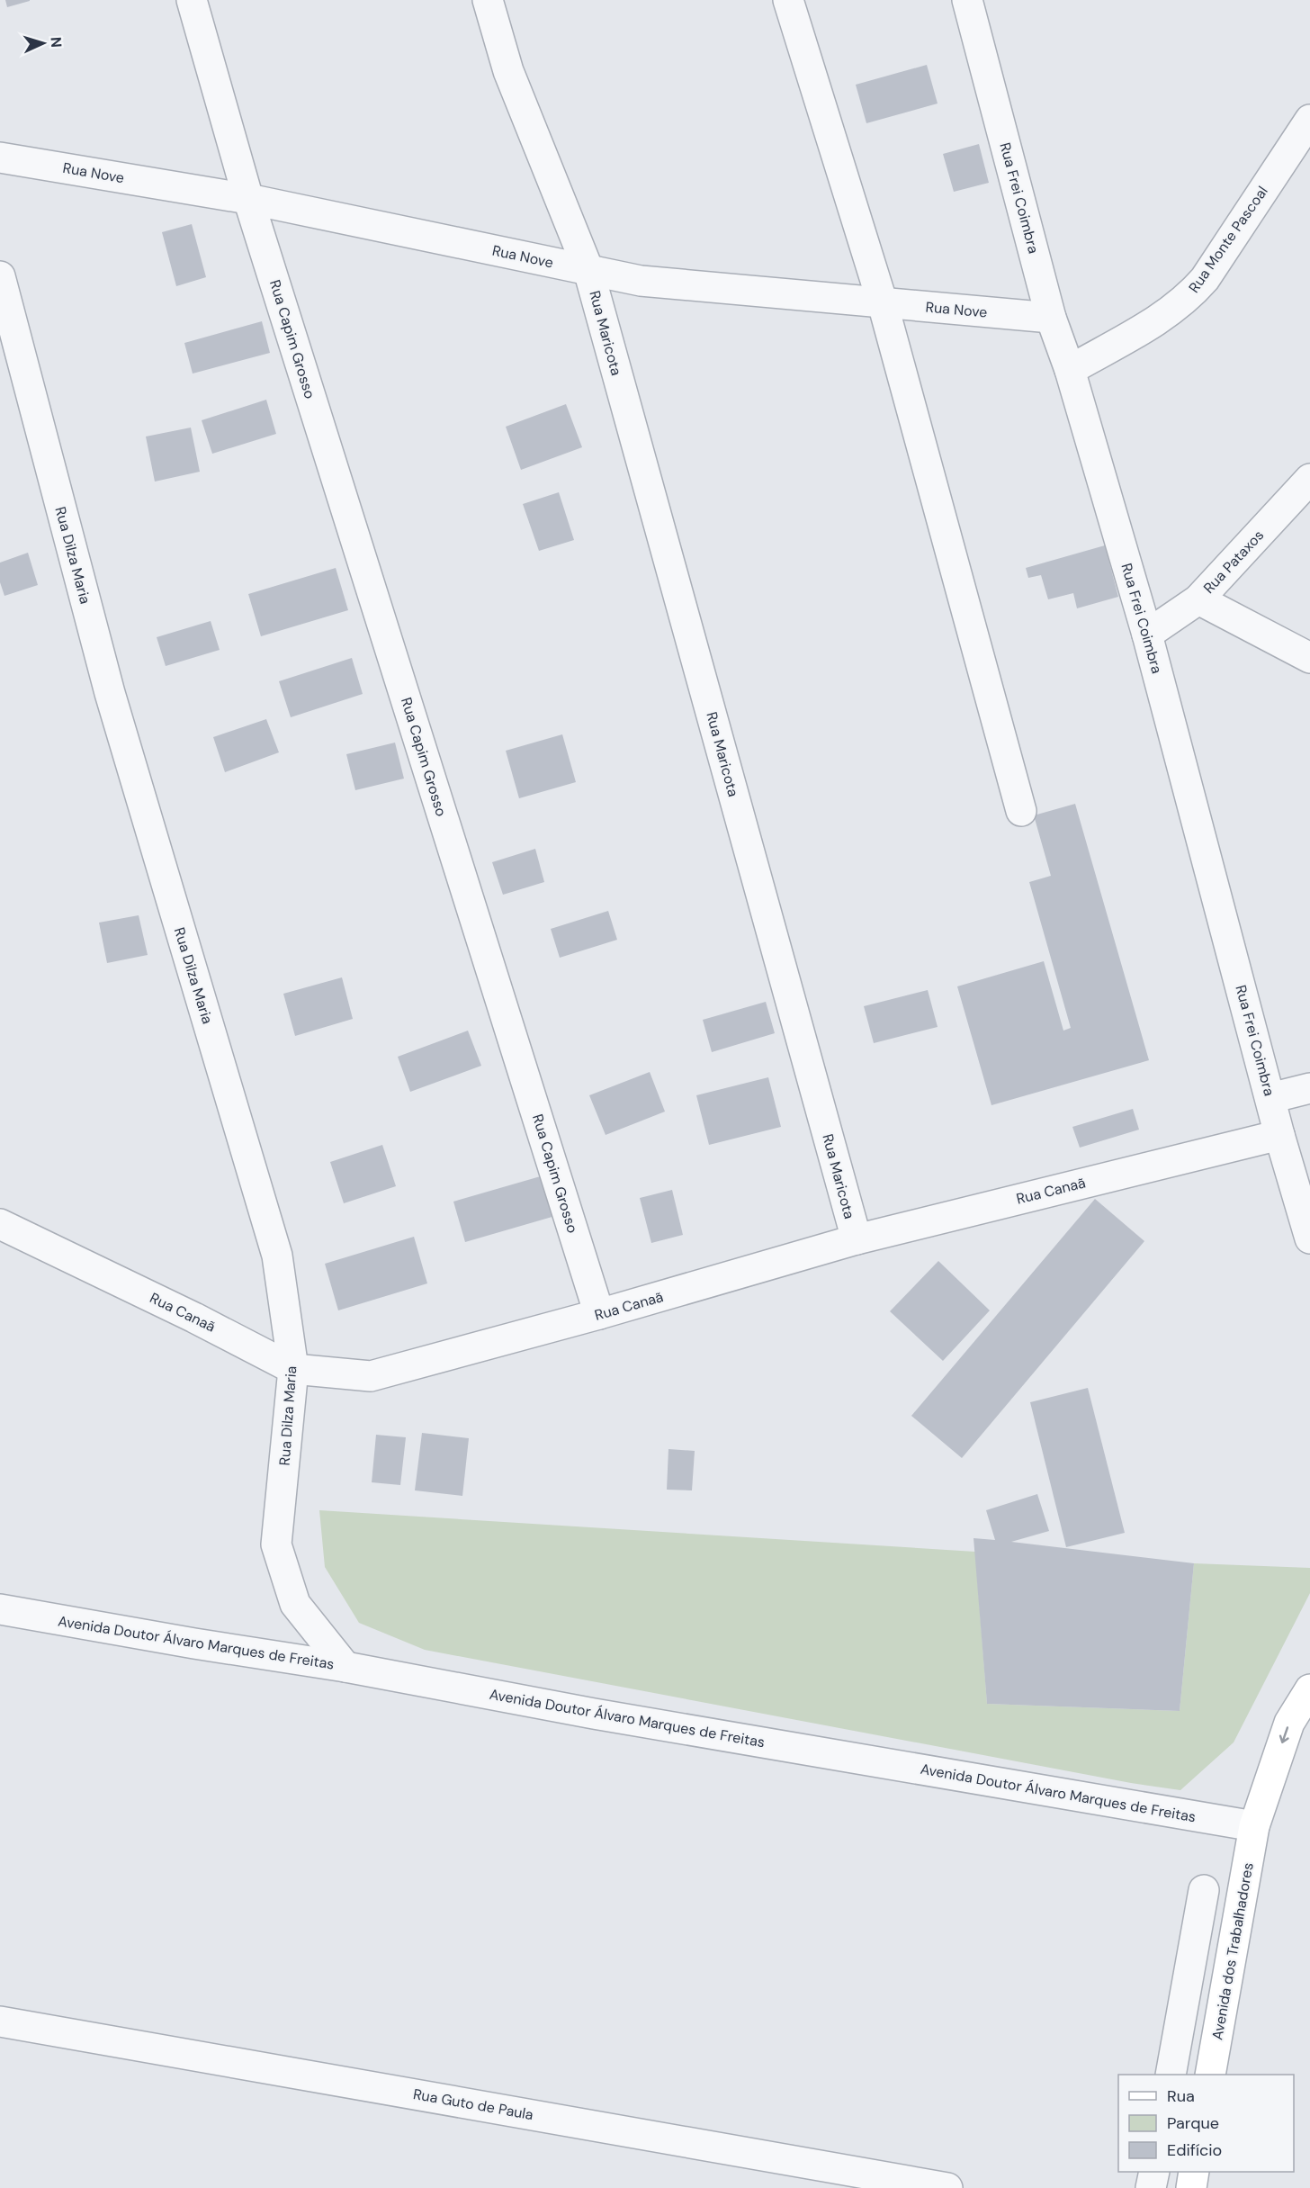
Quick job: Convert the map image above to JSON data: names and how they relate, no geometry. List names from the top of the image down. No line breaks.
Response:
{"streets":{"street":["Rua Nove","Rua Frei Coimbra","Rua Monte Pascoal","Rua Maricota","Rua Capim Grosso","Rua Dilza Maria","Rua Pataxos","Rua Canaã","Avenida Doutor Álvaro Marques de Freitas","Avenida dos Trabalhadores","Rua Guto de Paula"]},"crossings":[["Rua Nove","Rua Frei Coimbra"],["Rua Nove","Rua Maricota"],["Rua Nove","Rua Capim Grosso"],["Rua Frei Coimbra","Rua Monte Pascoal"],["Rua Frei Coimbra","Rua Pataxos"],["Rua Frei Coimbra","Rua Canaã"],["Rua Maricota","Rua Canaã"],["Rua Capim Grosso","Rua Canaã"],["Rua Dilza Maria","Rua Canaã"],["Rua Dilza Maria","Avenida Doutor Álvaro Marques de Freitas"],["Avenida Doutor Álvaro Marques de Freitas","Avenida dos Trabalhadores"]],"one_way":["Avenida dos Trabalhadores"],"legend":["Rua","Parque","Edifício"],"north":"right"}
